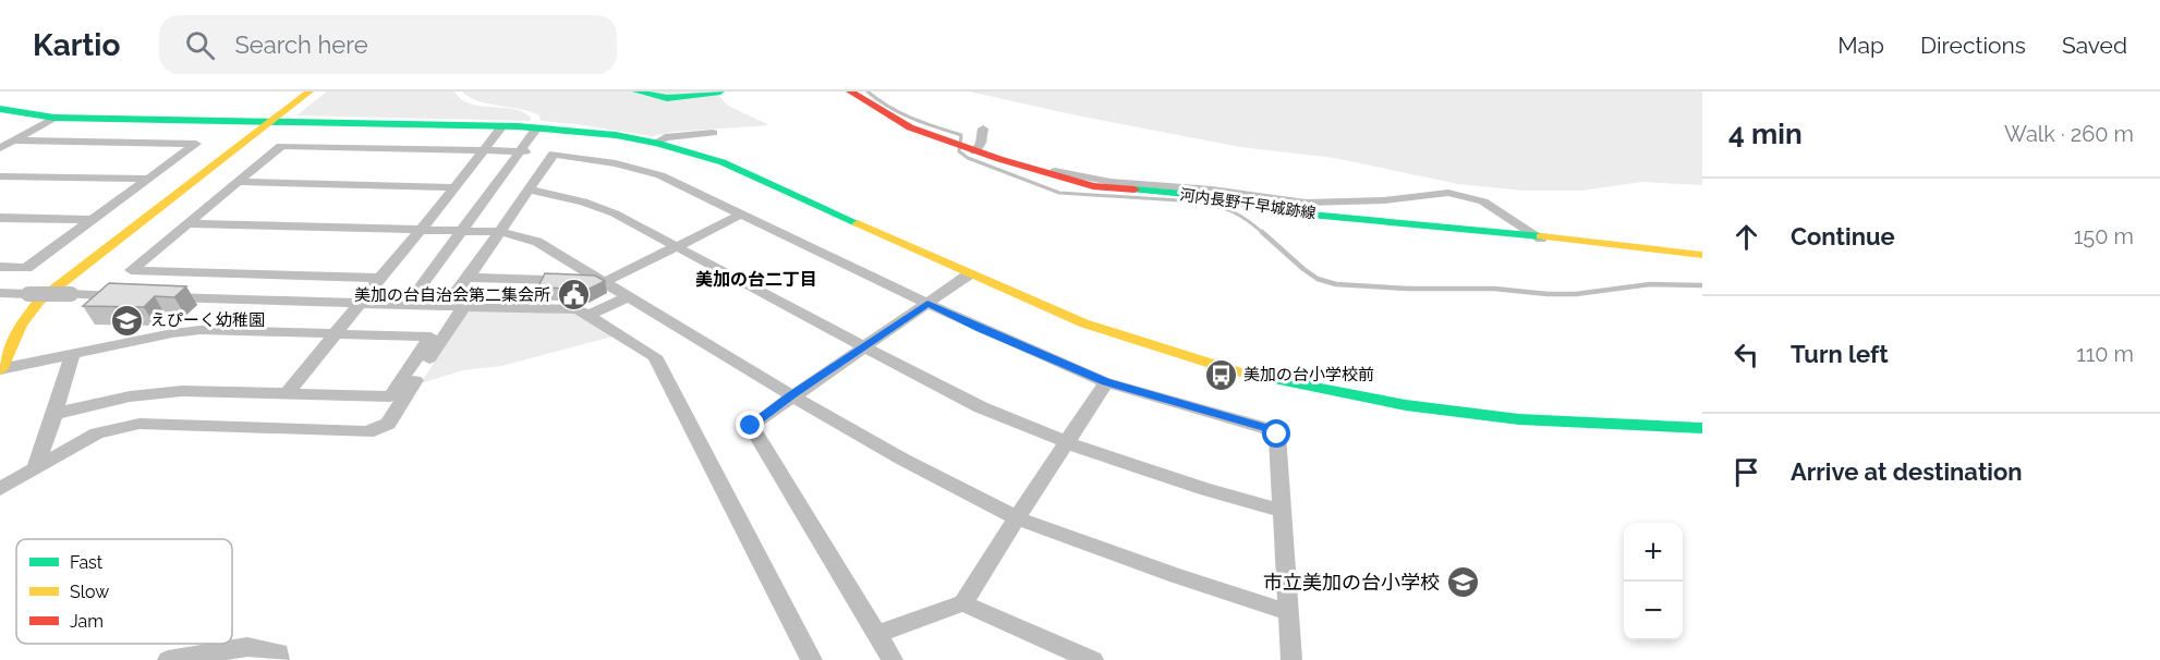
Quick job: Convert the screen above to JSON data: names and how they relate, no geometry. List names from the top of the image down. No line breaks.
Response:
{"streets":{"street":["河内長野千早城跡線"]},"districts":["美加の台二丁目"],"places":{"public building":["美加の台自治会第二集会所"],"school or university":["えぴーく幼稚園","市立美加の台小学校"],"bus stop":["美加の台小学校前"]},"legend":["Fast","Slow","Jam"],"page":{"header":"Kartio","search":"Search here","nav":["Map","Directions","Saved"],"heading":["4 min","Walk · 260 m"],"list":[["Continue","150 m"],["Turn left","110 m"],"Arrive at destination"],"map_buttons":["+","−"]}}
